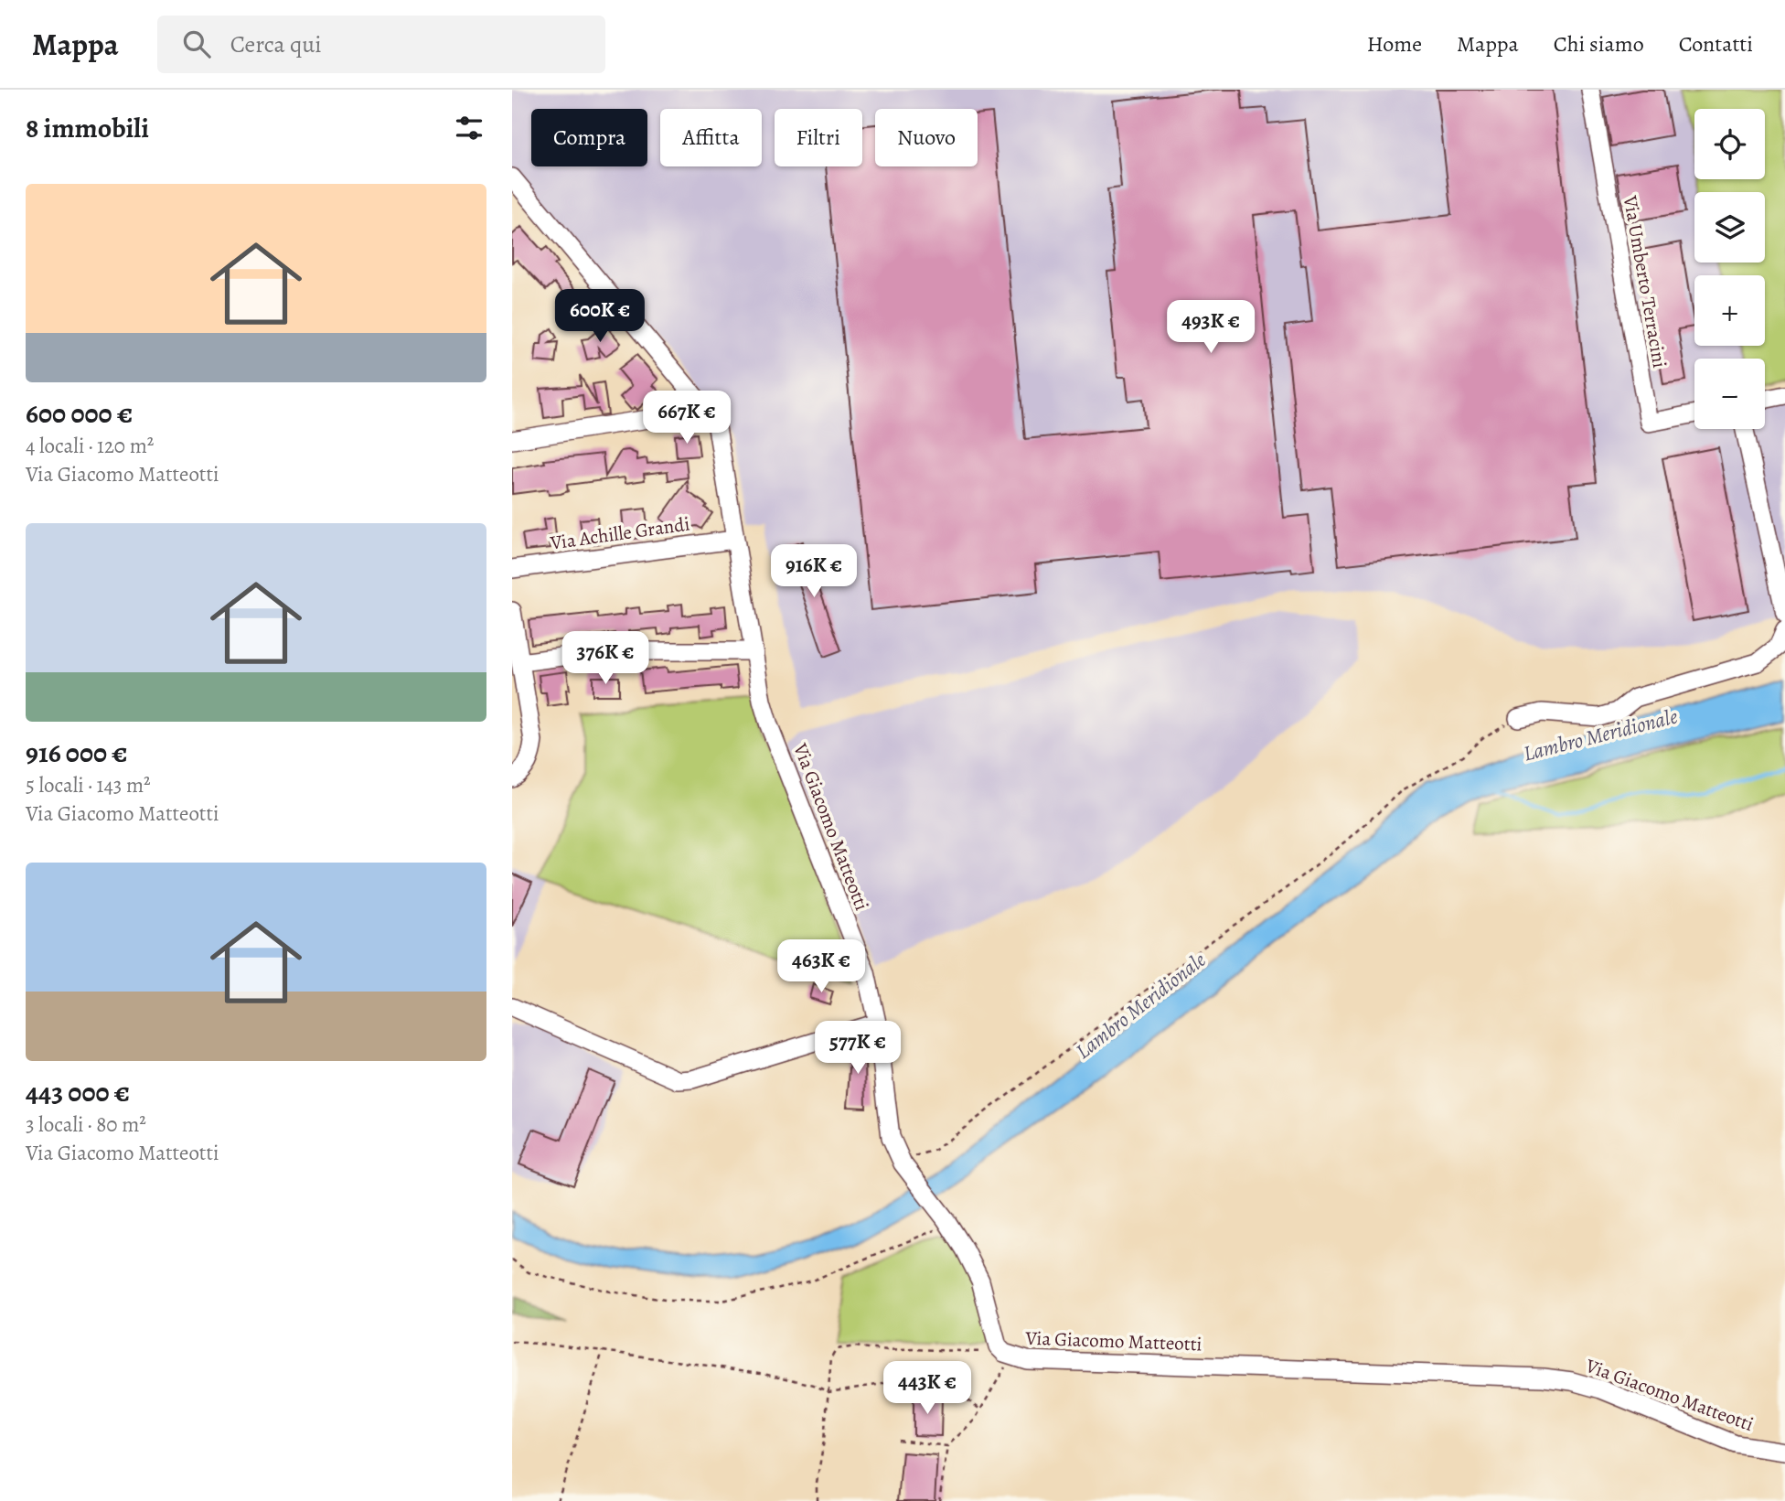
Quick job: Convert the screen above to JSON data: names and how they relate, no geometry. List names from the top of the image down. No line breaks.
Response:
{"streets":{"street":["Via Umberto Terracini","Via Achille Grandi","Via Giacomo Matteotti"]},"crossings":[["Via Achille Grandi","Via Giacomo Matteotti"]],"water":["Lambro Meridionale"],"page":{"header":"Mappa","search":"Cerca qui","nav":["Home","Mappa","Chi siamo","Contatti"],"heading":"8 immobili","map_buttons":["+","−"],"chip":["Compra","Affitta","Filtri","Nuovo"],"list":[{"name":"600 000 €","note":"4 locali · 120 m² · Via Giacomo Matteotti"},{"name":"916 000 €","note":"5 locali · 143 m² · Via Giacomo Matteotti"},{"name":"443 000 €","note":"3 locali · 80 m² · Via Giacomo Matteotti"}],"price":["600K €","493K €","667K €","916K €","376K €","463K €","577K €","443K €"]}}
